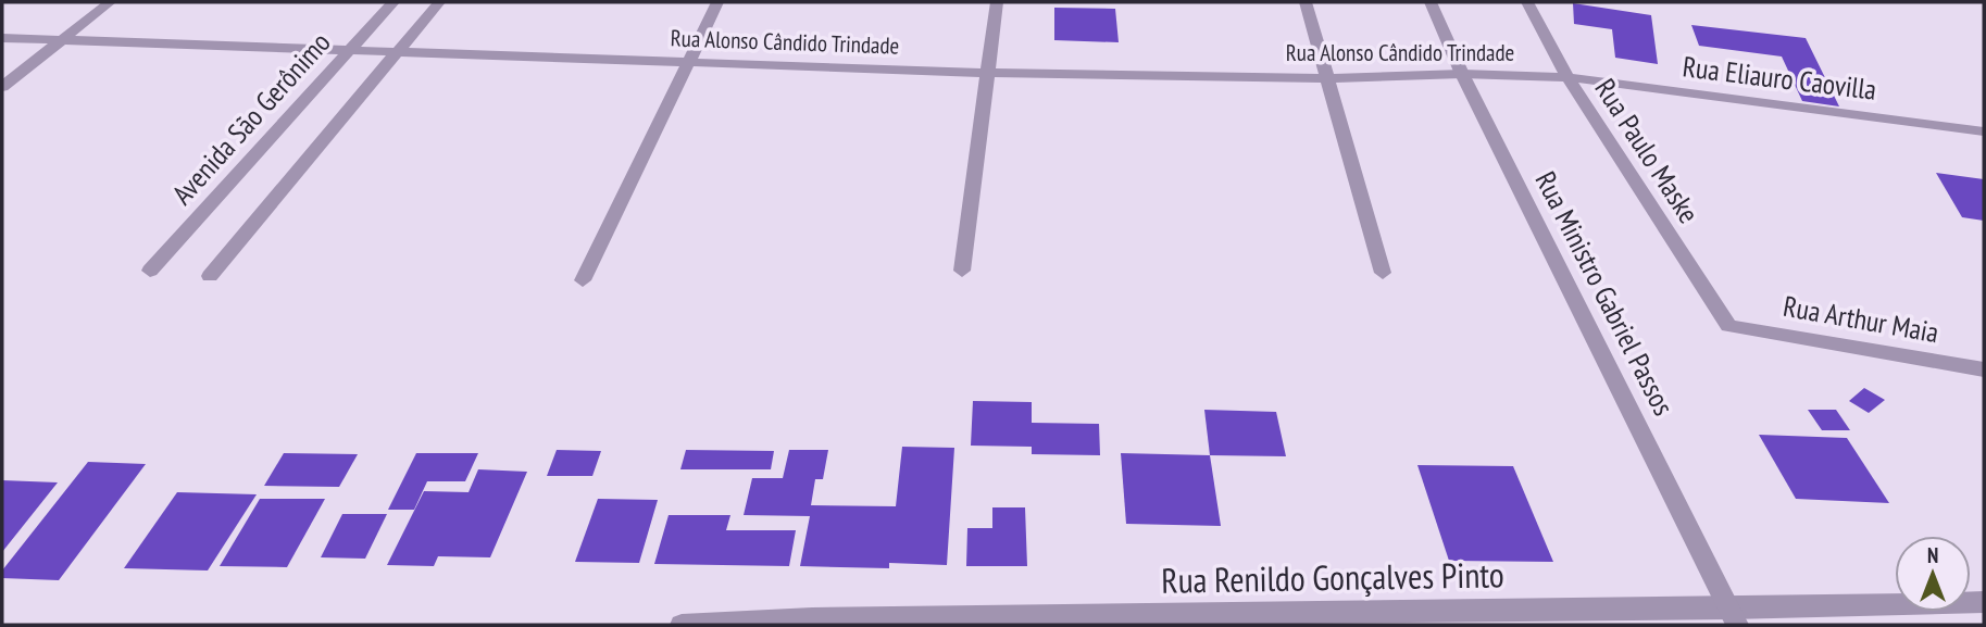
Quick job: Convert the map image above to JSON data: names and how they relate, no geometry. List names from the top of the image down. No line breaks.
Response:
{"streets":{"street":["Rua Alonso Cândido Trindade","Rua Eliauro Caovilla","Avenida São Gerônimo","Rua Paulo Maske","Rua Ministro Gabriel Passos","Rua Arthur Maia","Rua Renildo Gonçalves Pinto"]},"crossings":[["Rua Alonso Cândido Trindade","Rua Eliauro Caovilla"],["Rua Alonso Cândido Trindade","Avenida São Gerônimo"],["Rua Alonso Cândido Trindade","Rua Paulo Maske"],["Rua Alonso Cândido Trindade","Rua Ministro Gabriel Passos"],["Rua Eliauro Caovilla","Rua Paulo Maske"],["Rua Paulo Maske","Rua Arthur Maia"],["Rua Ministro Gabriel Passos","Rua Renildo Gonçalves Pinto"]],"north":"top"}
